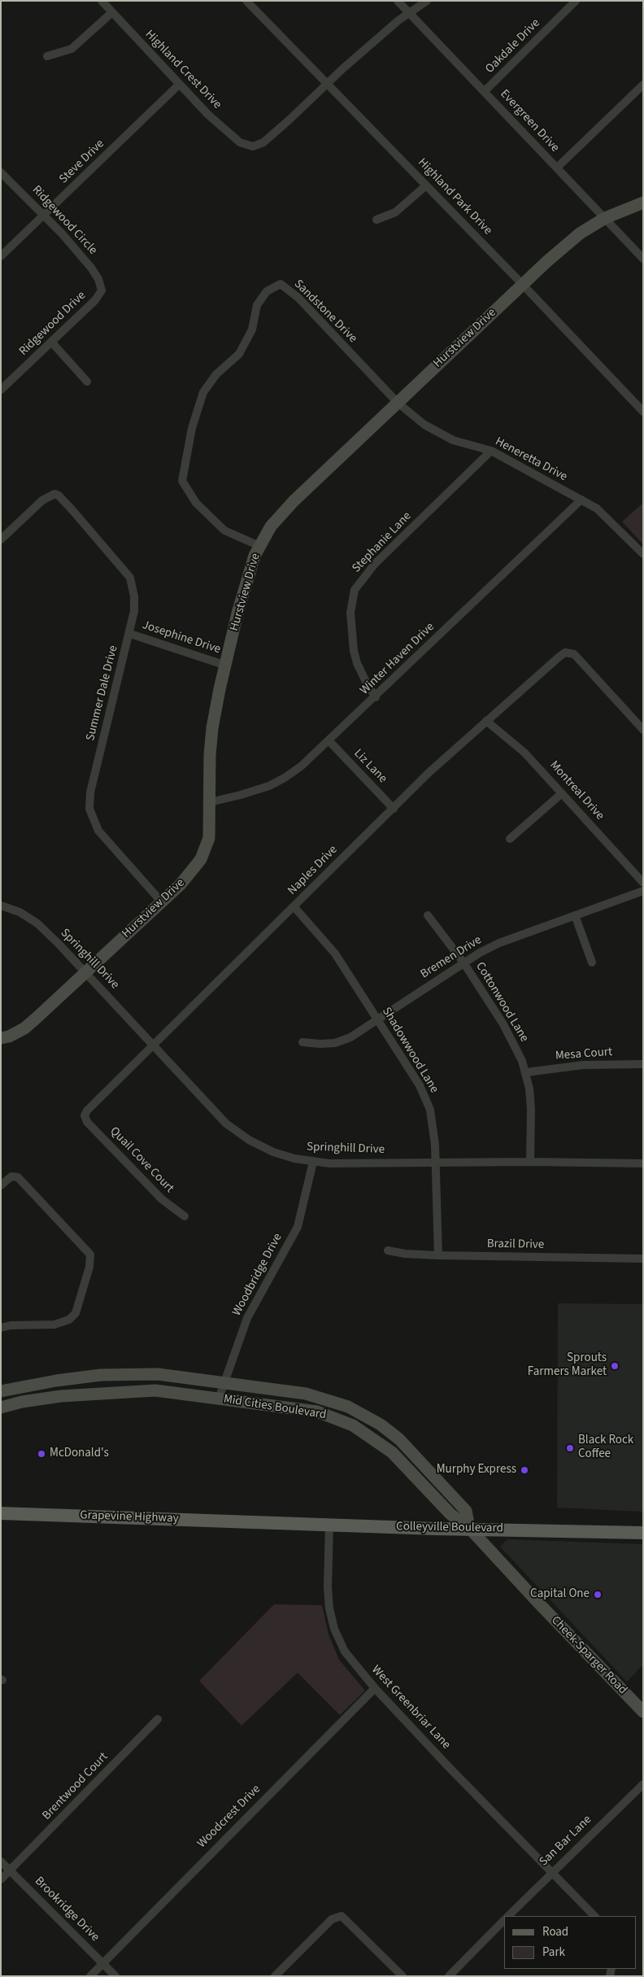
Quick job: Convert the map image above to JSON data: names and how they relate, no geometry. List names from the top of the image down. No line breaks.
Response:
{"streets":{"main road":["Hurstview Drive","Mid Cities Boulevard","Grapevine Highway","Colleyville Boulevard","Cheek-Sparger Road"],"street":["Oakdale Drive","Highland Crest Drive","Evergreen Drive","Steve Drive","Highland Park Drive","Ridgewood Circle","Sandstone Drive","Ridgewood Drive","Heneretta Drive","Stephanie Lane","Josephine Drive","Winter Haven Drive","Summer Dale Drive","Liz Lane","Montreal Drive","Naples Drive","Bremen Drive","Springhill Drive","Cottonwood Lane","Shadowwood Lane","Mesa Court","Quail Cove Court","Brazil Drive","Woodbridge Drive","West Greenbriar Lane","Brentwood Court","Woodcrest Drive","San Bar Lane","Brookridge Drive"]},"crossings":[["Oakdale Drive","Evergreen Drive"],["Highland Crest Drive","Steve Drive"],["Highland Crest Drive","Highland Park Drive"],["Evergreen Drive","Hurstview Drive"],["Steve Drive","Ridgewood Circle"],["Highland Park Drive","Hurstview Drive"],["Ridgewood Circle","Ridgewood Drive"],["Sandstone Drive","Hurstview Drive"],["Sandstone Drive","Heneretta Drive"],["Hurstview Drive","Heneretta Drive"],["Hurstview Drive","Josephine Drive"],["Hurstview Drive","Winter Haven Drive"],["Hurstview Drive","Summer Dale Drive"],["Hurstview Drive","Springhill Drive"],["Heneretta Drive","Stephanie Lane"],["Heneretta Drive","Winter Haven Drive"],["Stephanie Lane","Winter Haven Drive"],["Josephine Drive","Summer Dale Drive"],["Winter Haven Drive","Liz Lane"],["Liz Lane","Naples Drive"],["Montreal Drive","Naples Drive"],["Naples Drive","Springhill Drive"],["Naples Drive","Shadowwood Lane"],["Naples Drive","Quail Cove Court"],["Bremen Drive","Cottonwood Lane"],["Bremen Drive","Shadowwood Lane"],["Springhill Drive","Cottonwood Lane"],["Springhill Drive","Shadowwood Lane"],["Springhill Drive","Woodbridge Drive"],["Cottonwood Lane","Mesa Court"],["Shadowwood Lane","Brazil Drive"],["Woodbridge Drive","Mid Cities Boulevard"],["Mid Cities Boulevard","Colleyville Boulevard"],["Mid Cities Boulevard","Cheek-Sparger Road"],["Grapevine Highway","Colleyville Boulevard"],["Colleyville Boulevard","Cheek-Sparger Road"],["Colleyville Boulevard","West Greenbriar Lane"],["West Greenbriar Lane","Woodcrest Drive"],["West Greenbriar Lane","San Bar Lane"],["Brentwood Court","Brookridge Drive"],["Woodcrest Drive","Brookridge Drive"]],"places":["Sprouts Farmers Market","Black Rock Coffee","McDonald's","Murphy Express","Capital One"],"legend":["Road","Park"]}
